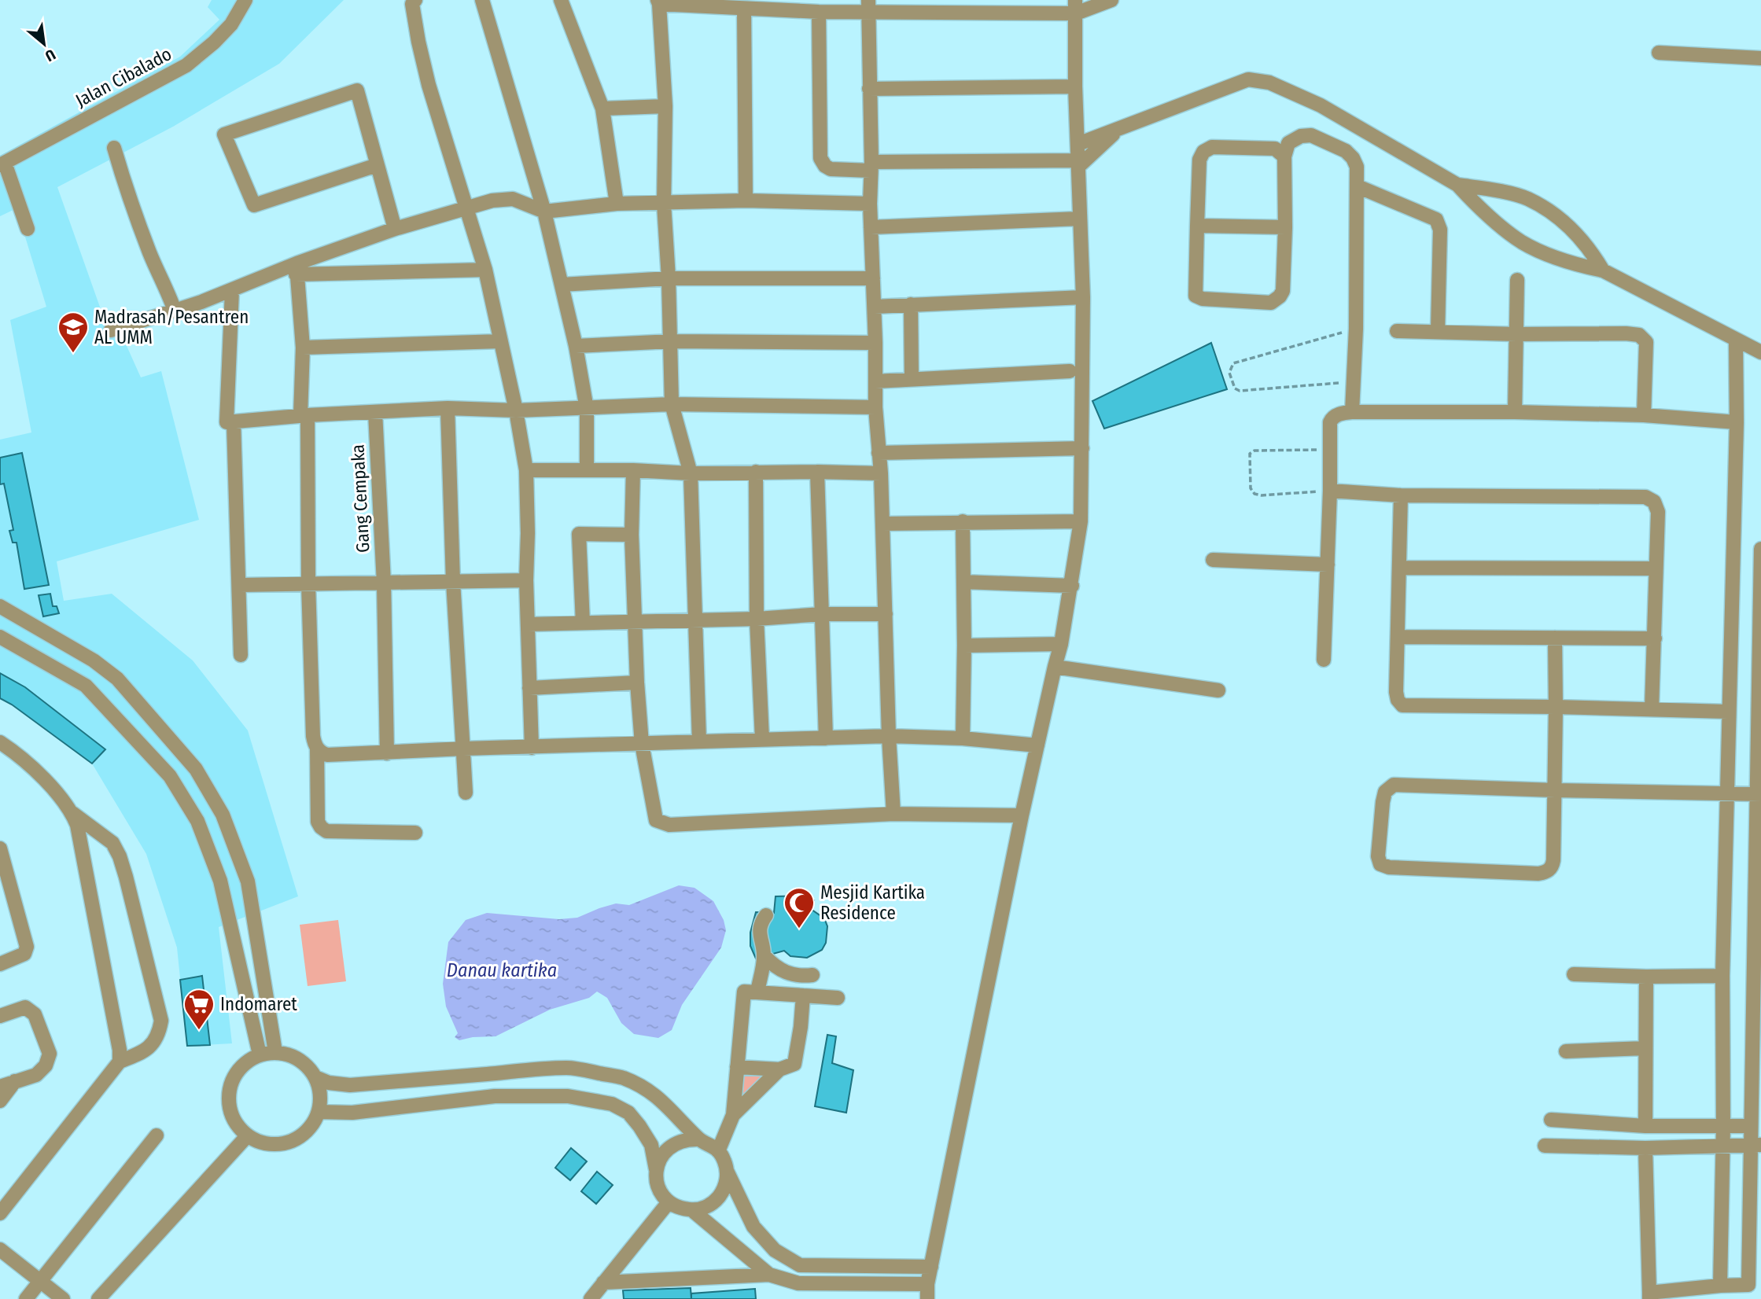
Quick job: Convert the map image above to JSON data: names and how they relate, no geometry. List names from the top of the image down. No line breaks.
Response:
{"streets":{"street":["Jalan Cibalado","Gang Cempaka"]},"water":["Danau kartika"],"places":{"school or university":["Madrasah/Pesantren AL UMM"],"mosque":["Mesjid Kartika Residence"],"supermarket":["Indomaret"]},"north":"bottom right"}
